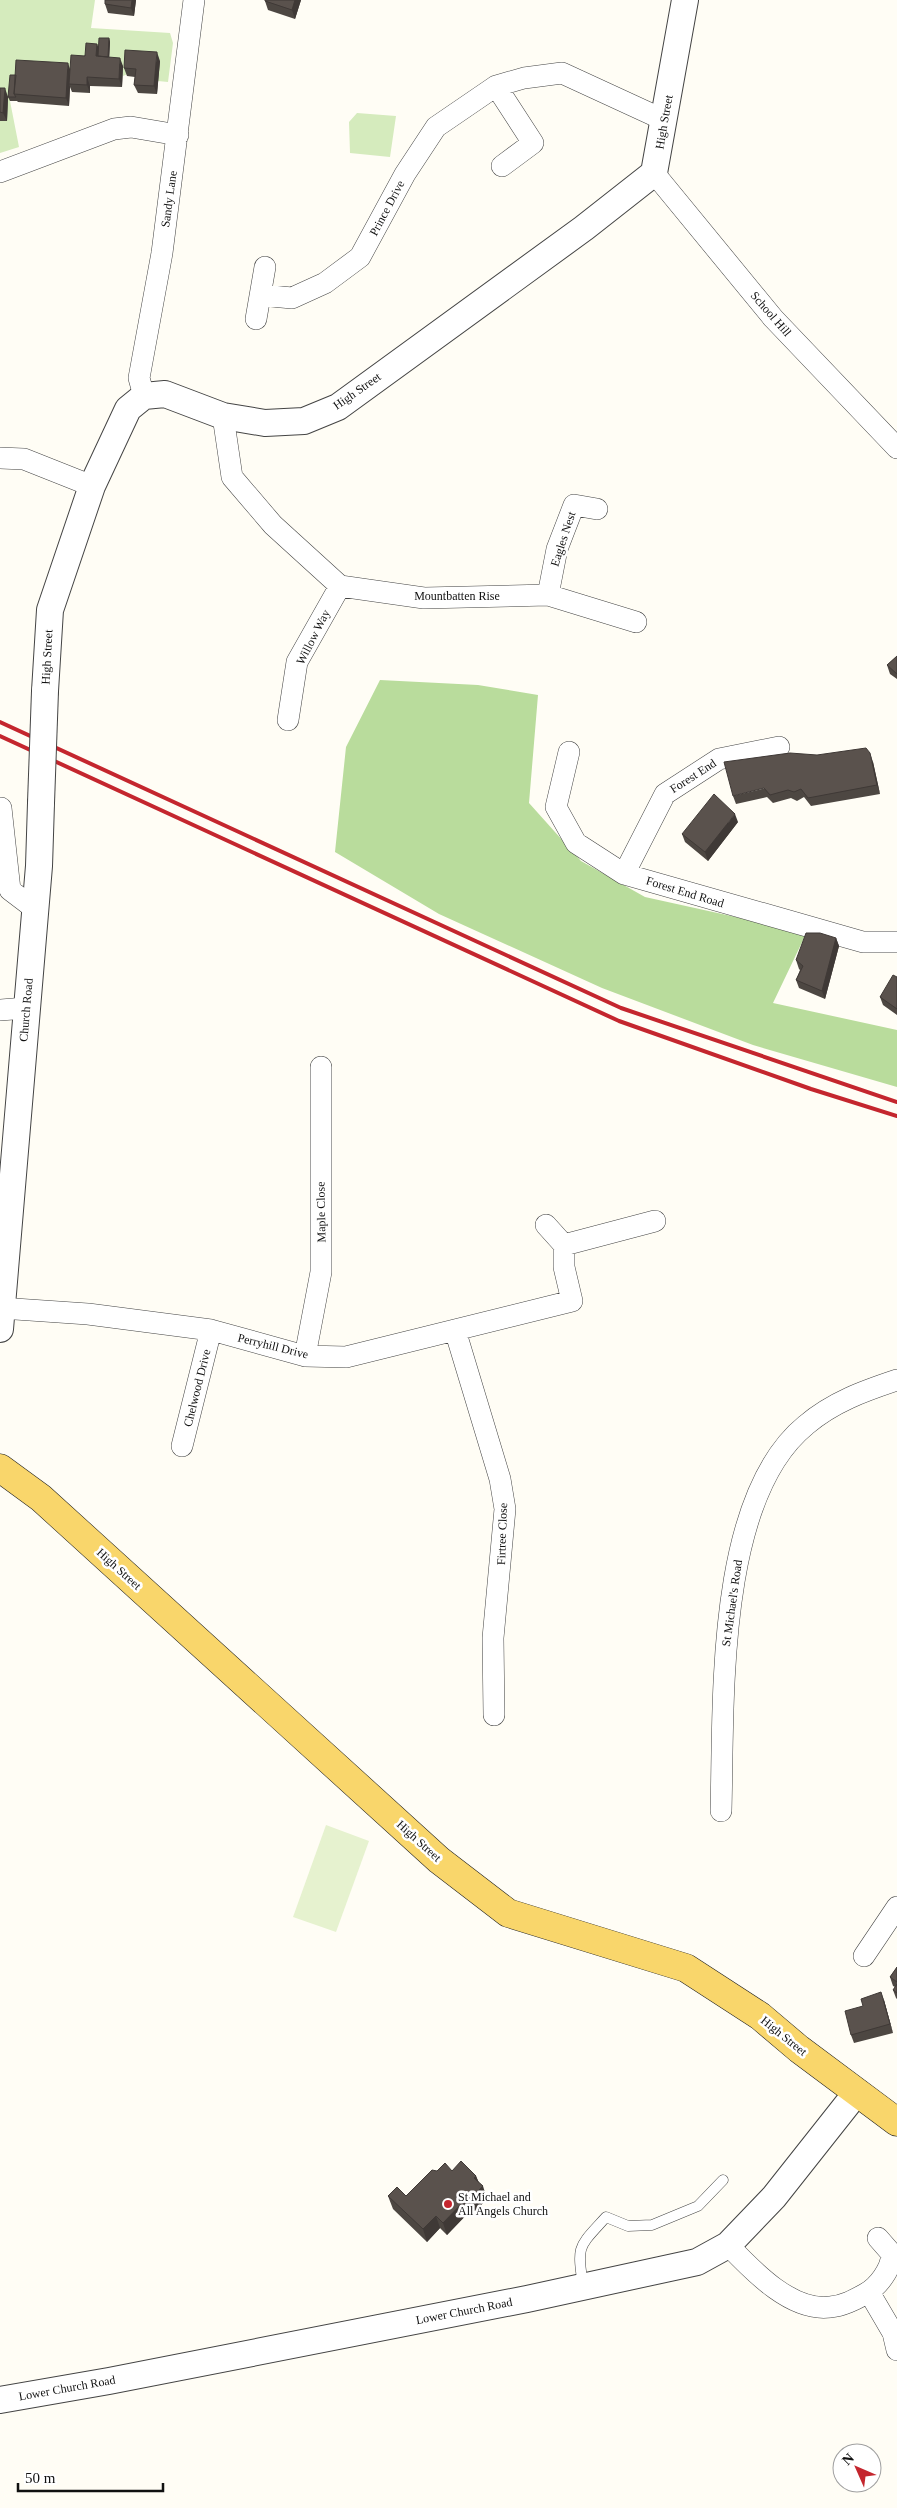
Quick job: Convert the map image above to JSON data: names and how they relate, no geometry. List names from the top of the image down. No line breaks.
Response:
{"streets":{"main road":["High Street"],"street":["Sandy Lane","Prince Drive","School Hill","Eagles Nest","Mountbatten Rise","Willow Way","Forest End","Forest End Road","Church Road","Maple Close","Perryhill Drive","Chelwood Drive","Firtree Close","St Michael's Road","Lower Church Road"]},"crossings":[["High Street","Sandy Lane"],["High Street","Prince Drive"],["High Street","School Hill"],["High Street","Church Road"],["High Street","Lower Church Road"],["Eagles Nest","Mountbatten Rise"],["Mountbatten Rise","Willow Way"],["Forest End","Forest End Road"],["Church Road","Perryhill Drive"],["Maple Close","Perryhill Drive"],["Perryhill Drive","Chelwood Drive"],["Perryhill Drive","Firtree Close"]],"places":["St Michael and All Angels Church"],"scale_bar":"50 m","north":"top left"}
